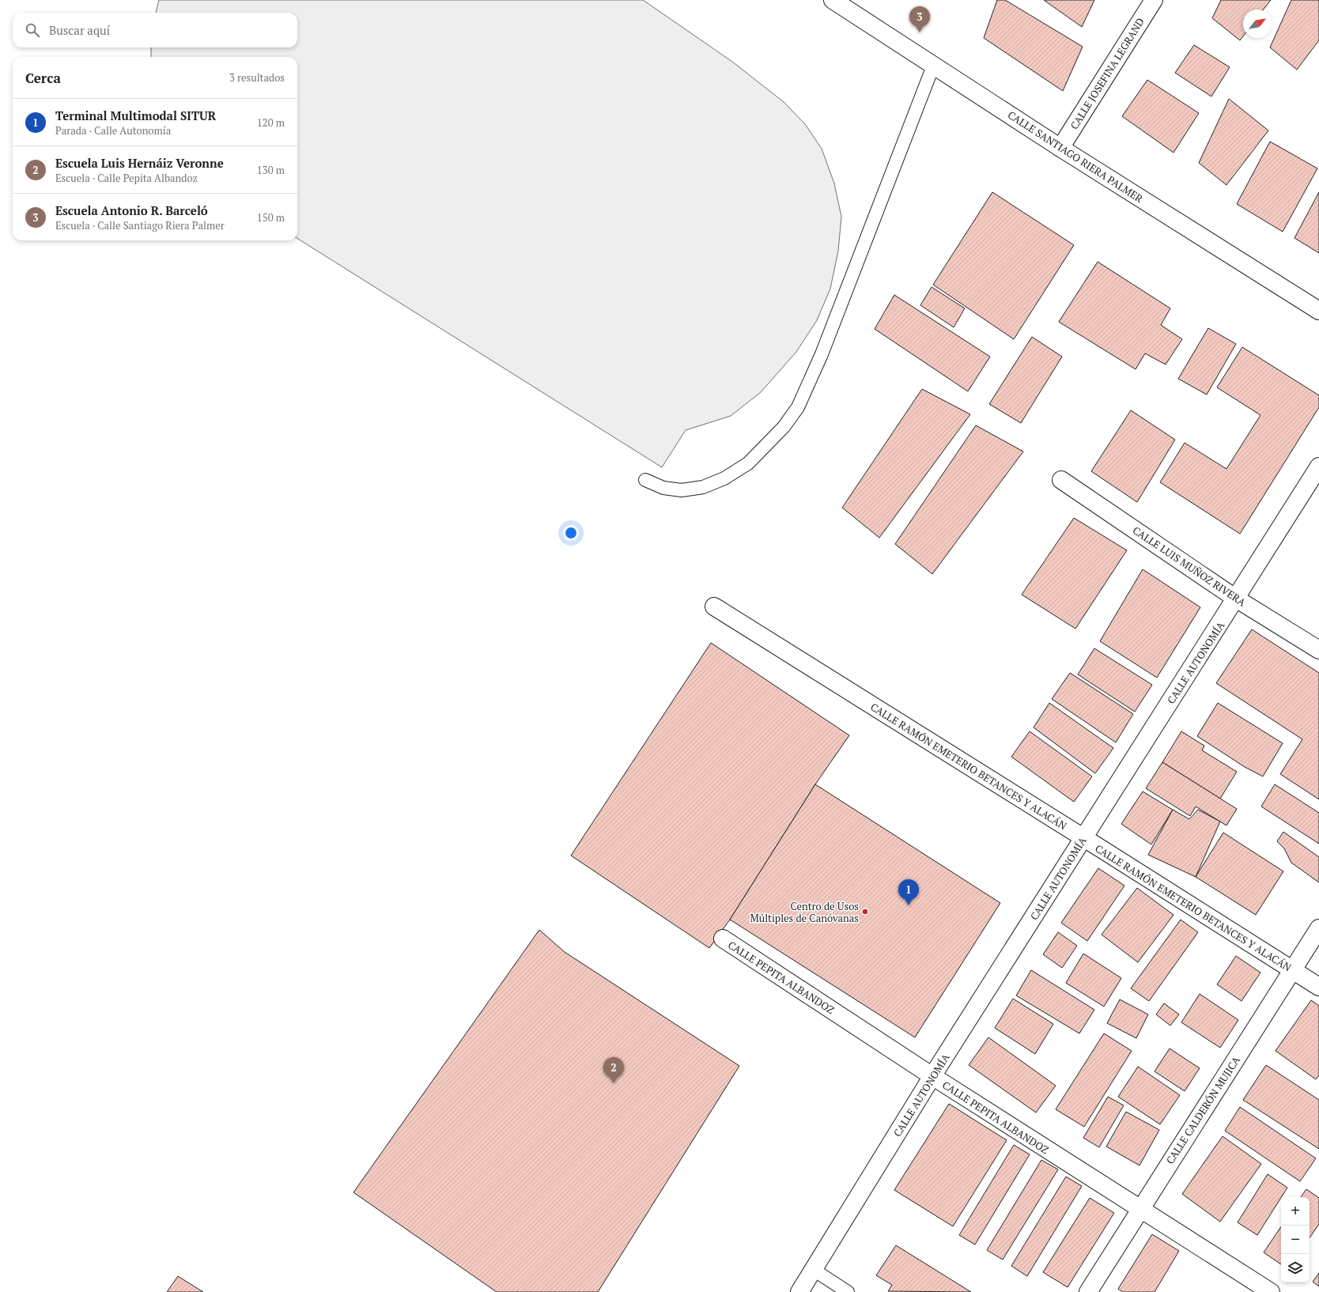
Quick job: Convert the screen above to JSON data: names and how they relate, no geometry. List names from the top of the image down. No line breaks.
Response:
{"streets":{"street":["CALLE JOSEFINA LEGRAND","CALLE SANTIAGO RIERA PALMER","CALLE LUIS MUÑOZ RIVERA","CALLE AUTONOMÍA","CALLE RAMÓN EMETERIO BETANCES Y ALACÁN","CALLE PEPITA ALBANDOZ","CALLE CALDERÓN MUJICA"]},"crossings":[["CALLE JOSEFINA LEGRAND","CALLE SANTIAGO RIERA PALMER"],["CALLE LUIS MUÑOZ RIVERA","CALLE AUTONOMÍA"],["CALLE AUTONOMÍA","CALLE RAMÓN EMETERIO BETANCES Y ALACÁN"],["CALLE AUTONOMÍA","CALLE PEPITA ALBANDOZ"],["CALLE RAMÓN EMETERIO BETANCES Y ALACÁN","CALLE CALDERÓN MUJICA"],["CALLE PEPITA ALBANDOZ","CALLE CALDERÓN MUJICA"]],"places":["Centro de Usos Múltiples de Canóvanas"],"north":"top right","page":{"pins":["3","1","2"],"search":"Buscar aquí","heading":["Cerca","3 resultados"],"list":[{"mark":"1","name":"Terminal Multimodal SITUR","note":"Parada · Calle Autonomía","value":"120 m"},{"mark":"2","name":"Escuela Luis Hernáiz Veronne","note":"Escuela · Calle Pepita Albandoz","value":"130 m"},{"mark":"3","name":"Escuela Antonio R. Barceló","note":"Escuela · Calle Santiago Riera Palmer","value":"150 m"}],"map_buttons":["+","−"]}}
